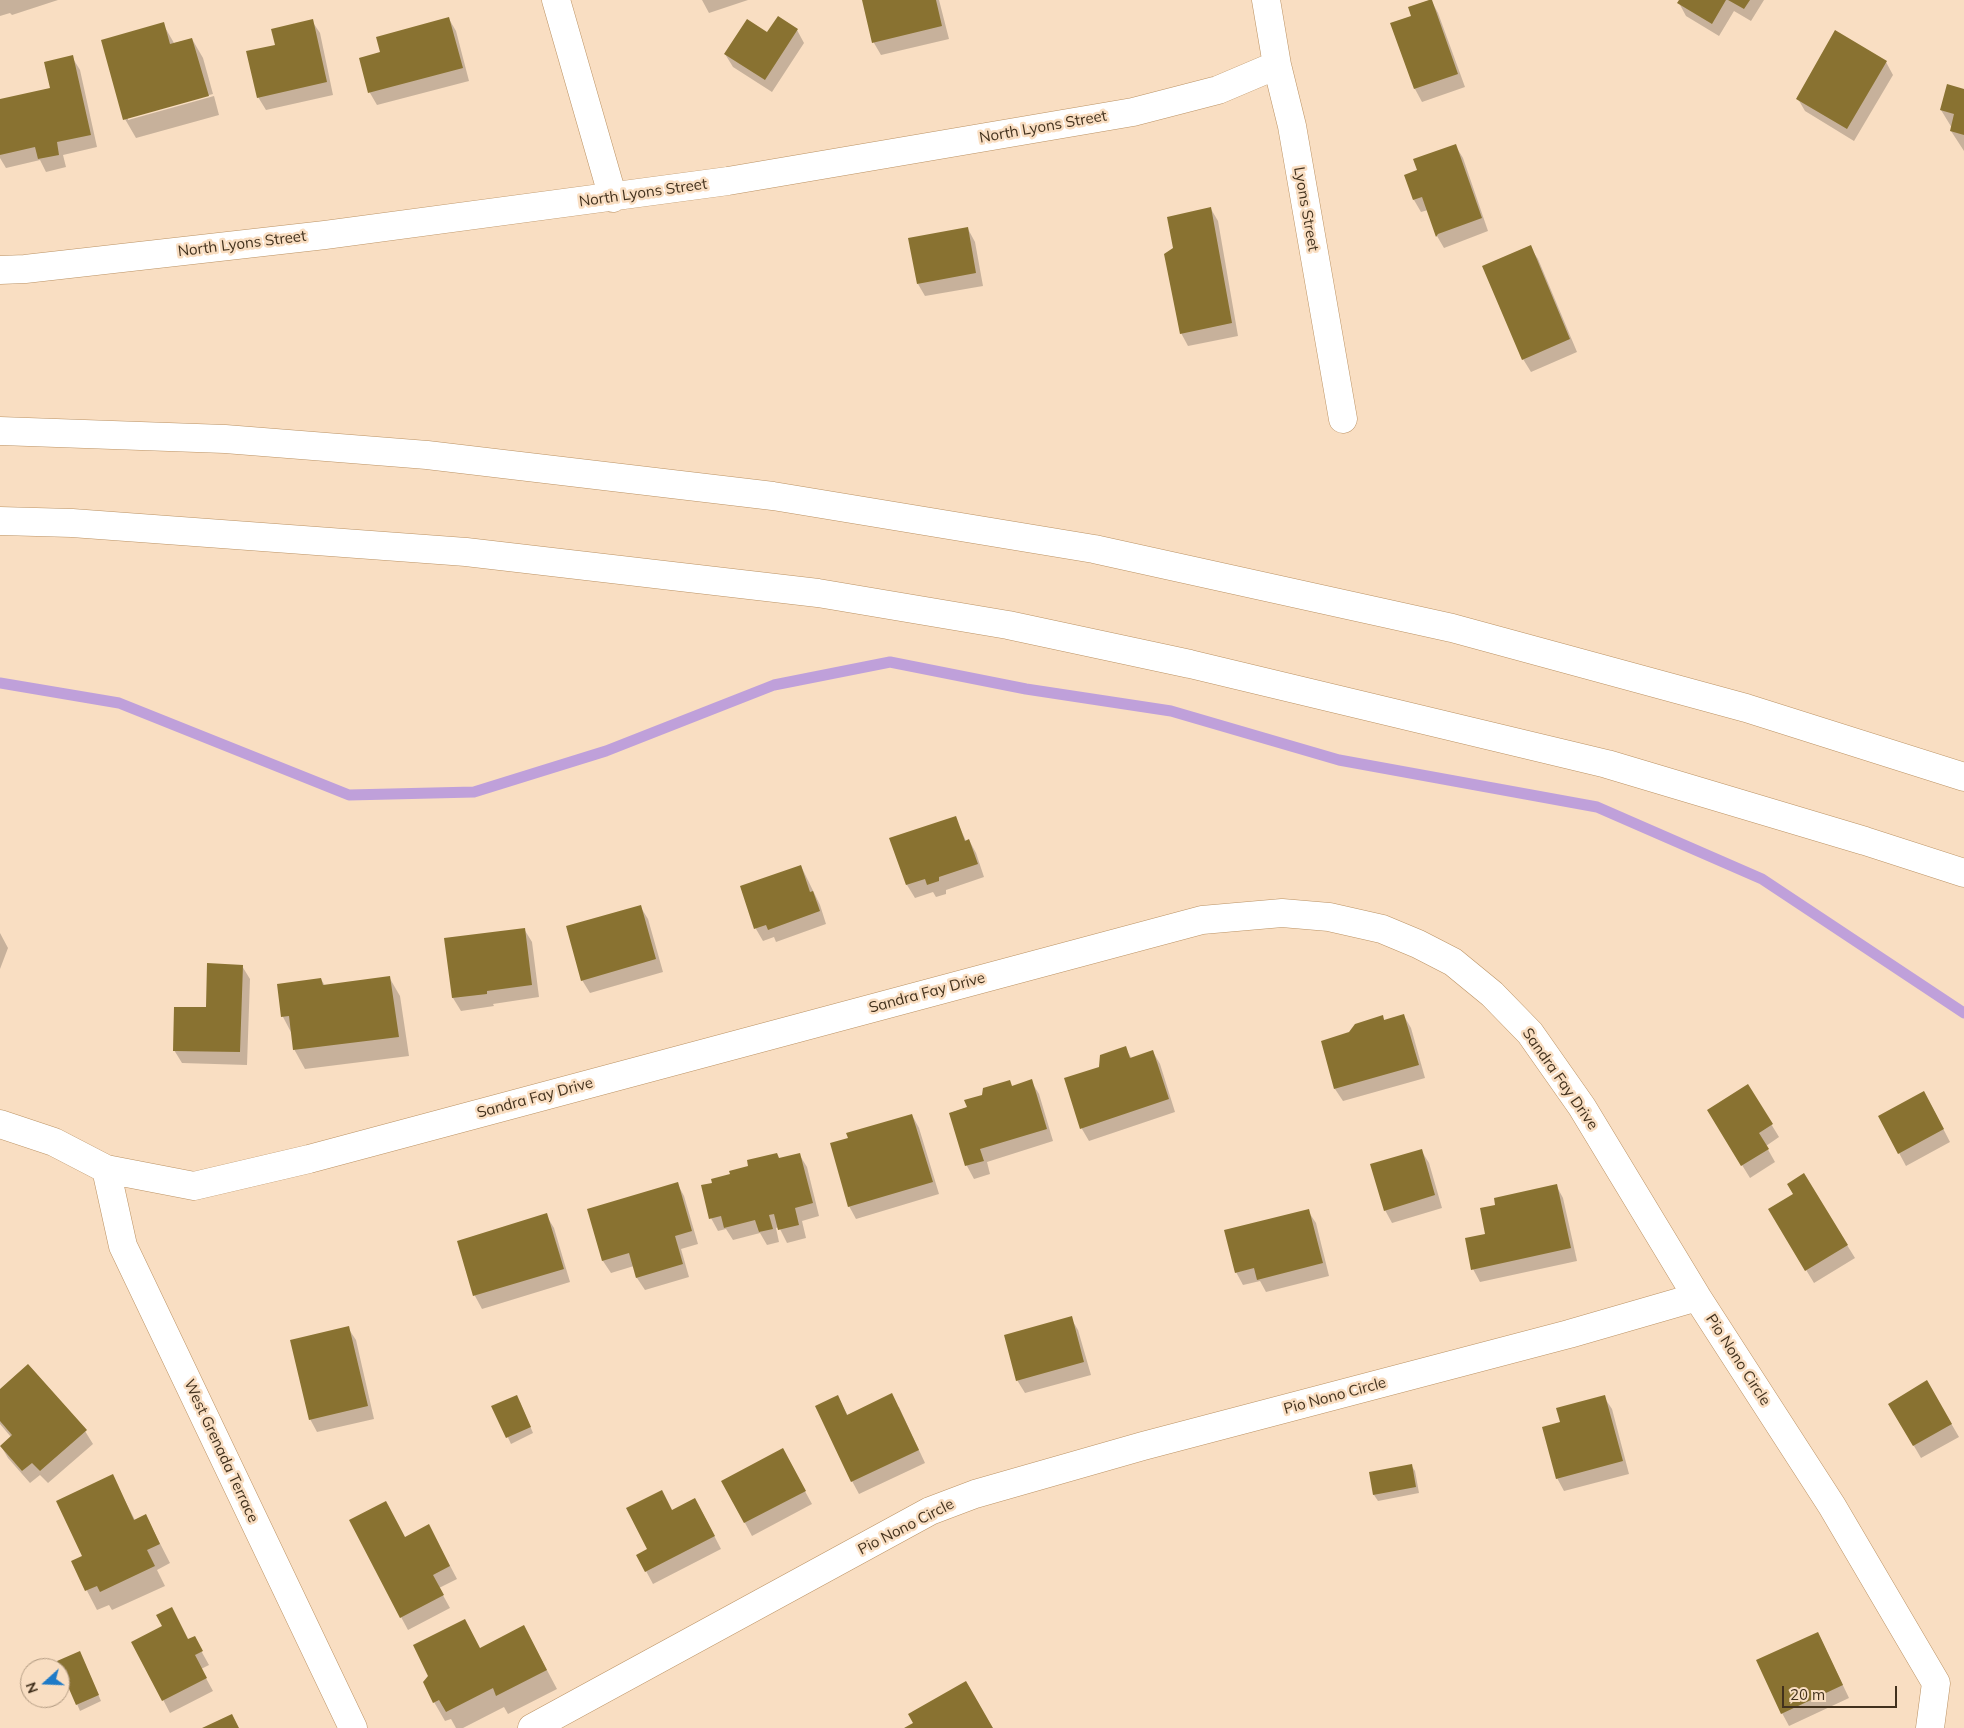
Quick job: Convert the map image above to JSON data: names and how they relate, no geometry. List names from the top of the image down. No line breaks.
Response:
{"streets":{"main road":["North Lyons Street","Lyons Street","Sandra Fay Drive","Pio Nono Circle","West Grenada Terrace"]},"crossings":[["North Lyons Street","Lyons Street"],["Sandra Fay Drive","Pio Nono Circle"],["Sandra Fay Drive","West Grenada Terrace"]],"scale_bar":"20 m","north":"left"}
